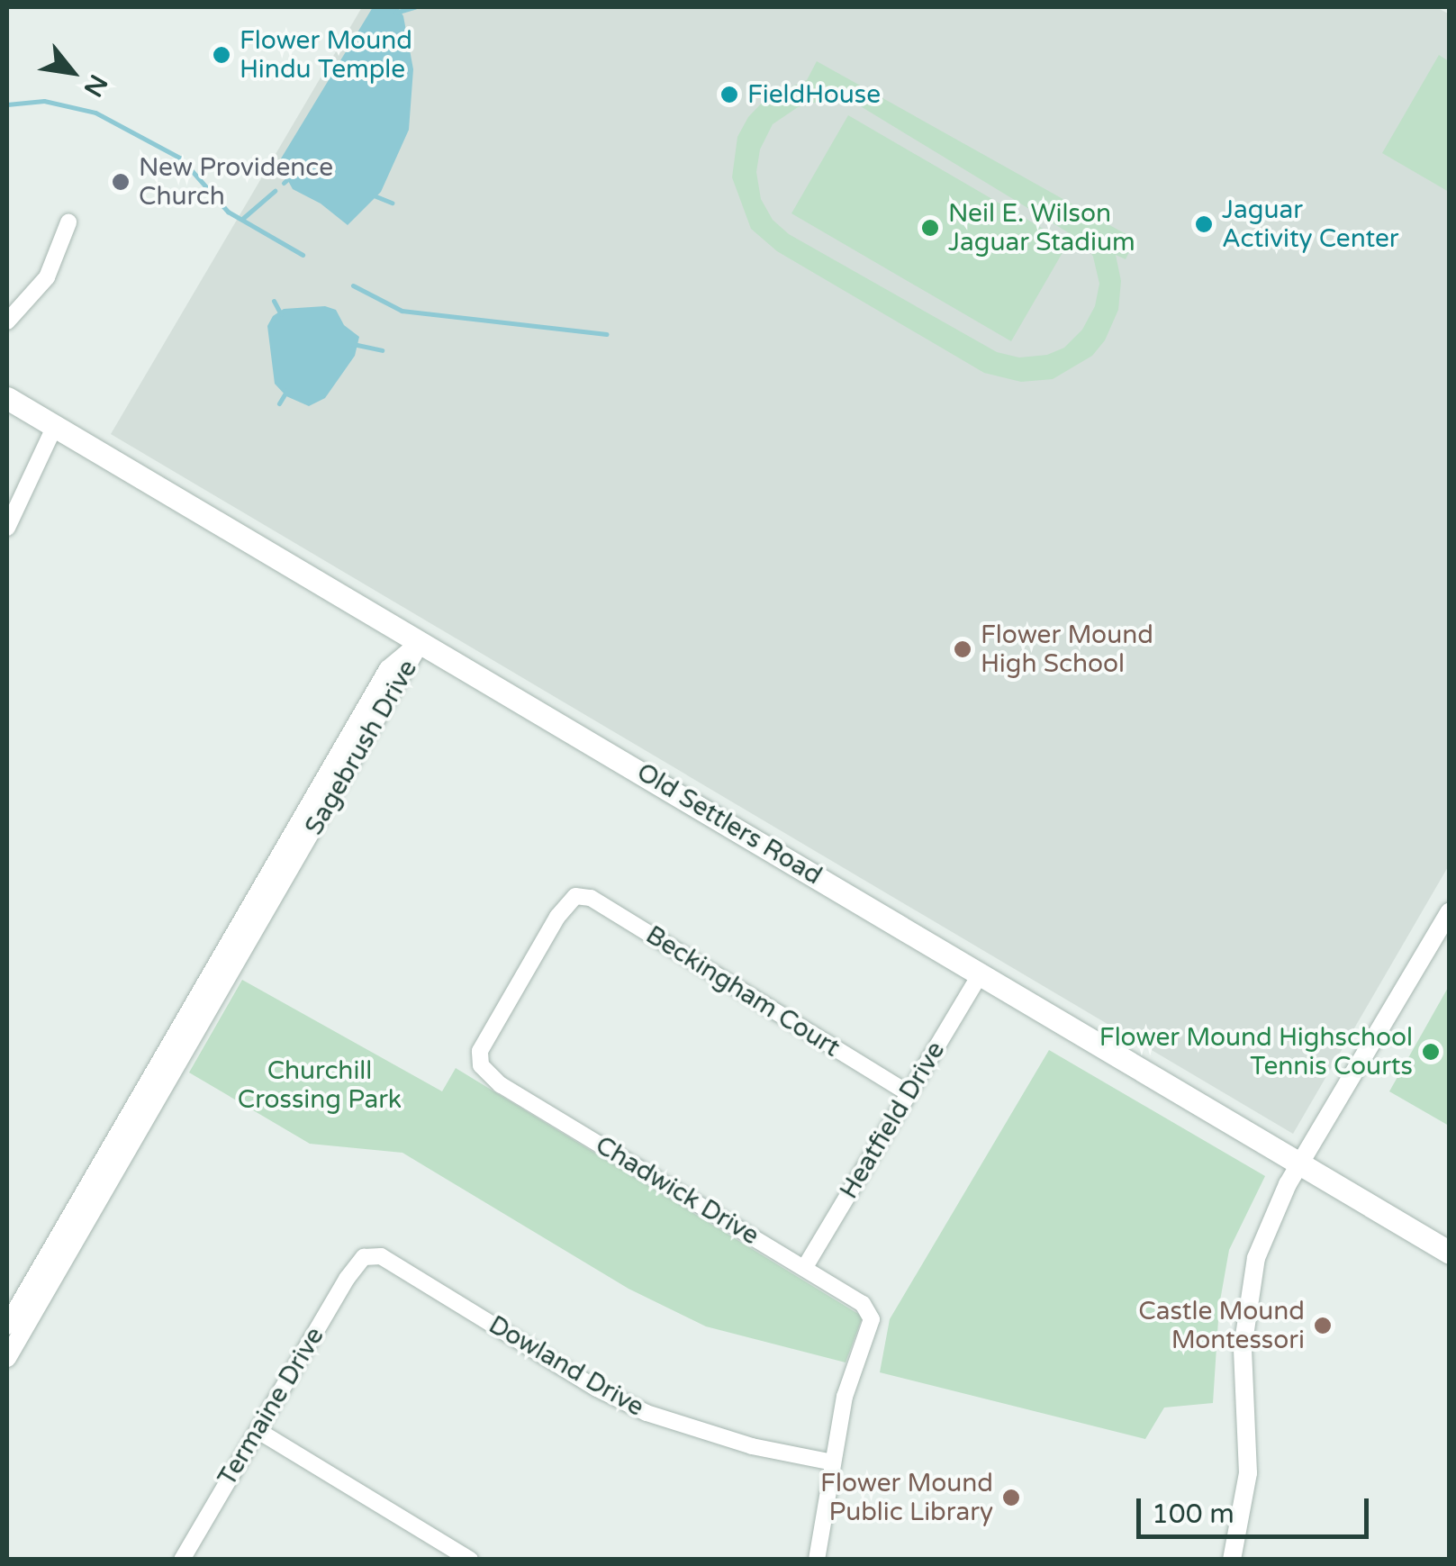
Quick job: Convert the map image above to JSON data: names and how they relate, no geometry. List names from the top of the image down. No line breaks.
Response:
{"streets":{"main road":["Old Settlers Road"],"street":["Sagebrush Drive","Beckingham Court","Heatfield Drive","Chadwick Drive","Dowland Drive","Termaine Drive"]},"crossings":[["Sagebrush Drive","Old Settlers Road"],["Old Settlers Road","Heatfield Drive"],["Beckingham Court","Heatfield Drive"],["Beckingham Court","Chadwick Drive"],["Heatfield Drive","Chadwick Drive"],["Chadwick Drive","Dowland Drive"],["Dowland Drive","Termaine Drive"]],"parks":["Churchill Crossing Park"],"places":["Flower Mound Hindu Temple","FieldHouse","New Providence Church","Jaguar Activity Center","Neil E. Wilson Jaguar Stadium","Flower Mound High School","Flower Mound Highschool Tennis Courts","Castle Mound Montessori","Flower Mound Public Library"],"scale_bar":"100 m","north":"bottom right"}
